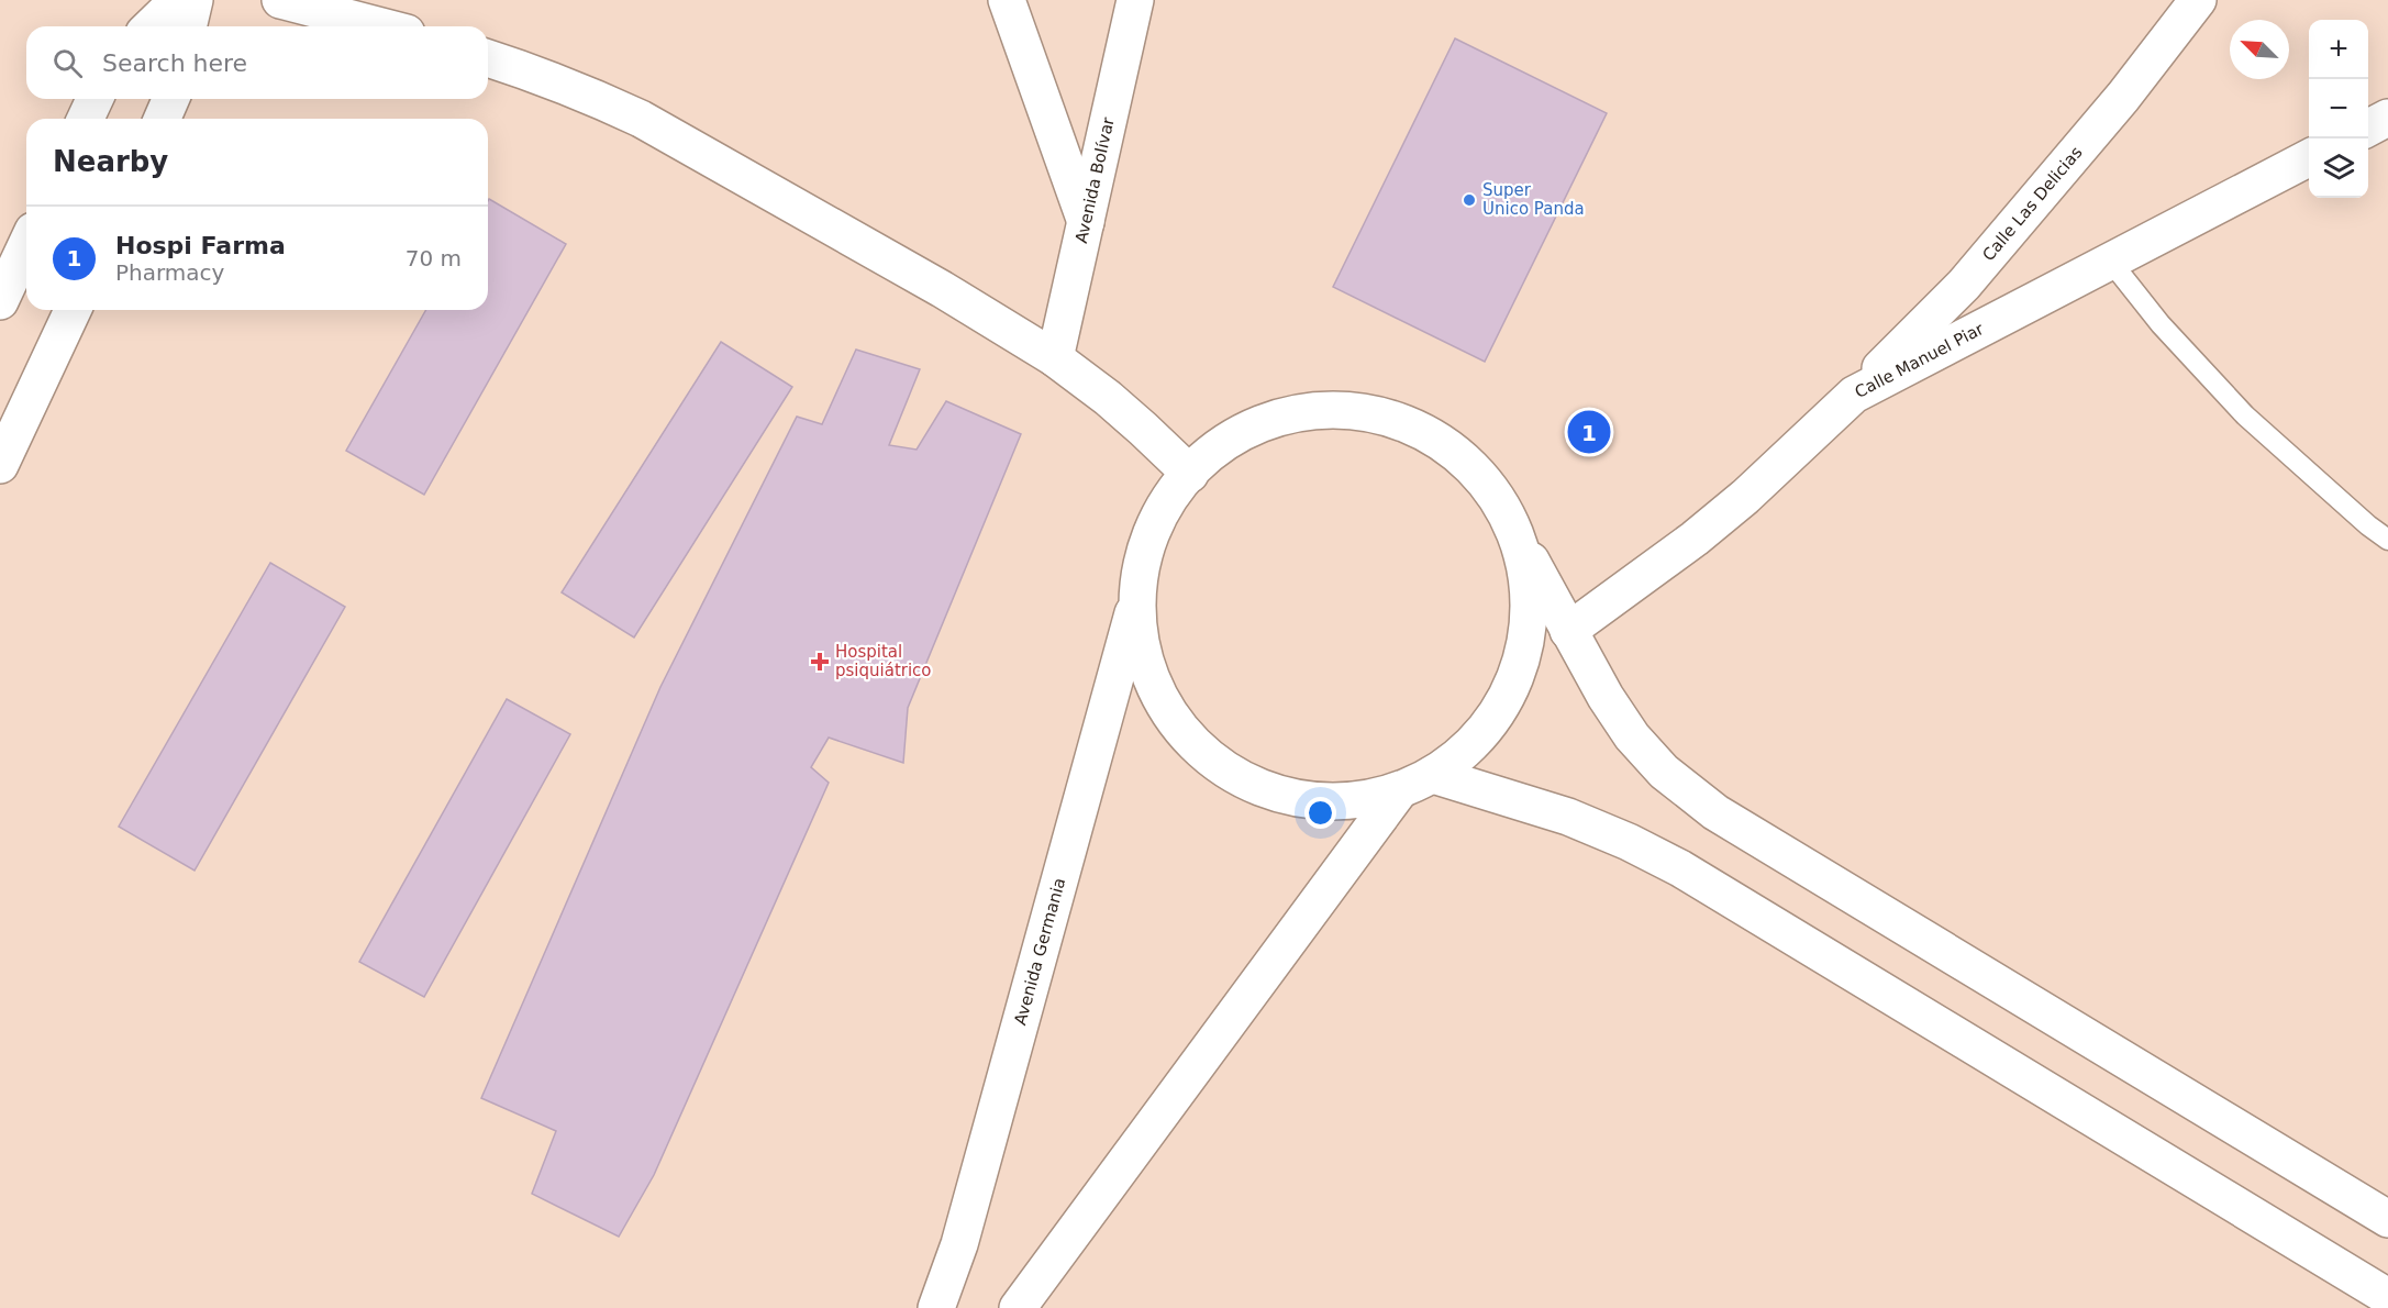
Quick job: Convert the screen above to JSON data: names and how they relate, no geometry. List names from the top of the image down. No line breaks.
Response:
{"streets":{"street":["Avenida Bolívar","Calle Las Delicias","Calle Manuel Piar","Avenida Germania"]},"crossings":[["Calle Las Delicias","Calle Manuel Piar"]],"places":{"other":["Super Unico Panda"],"health":["Hospital psiquiátrico"]},"north":"top left","page":{"map_buttons":["+","−"],"search":"Search here","heading":"Nearby","list":[{"mark":"1","name":"Hospi Farma","note":"Pharmacy","value":"70 m"}],"pins":"1"}}
